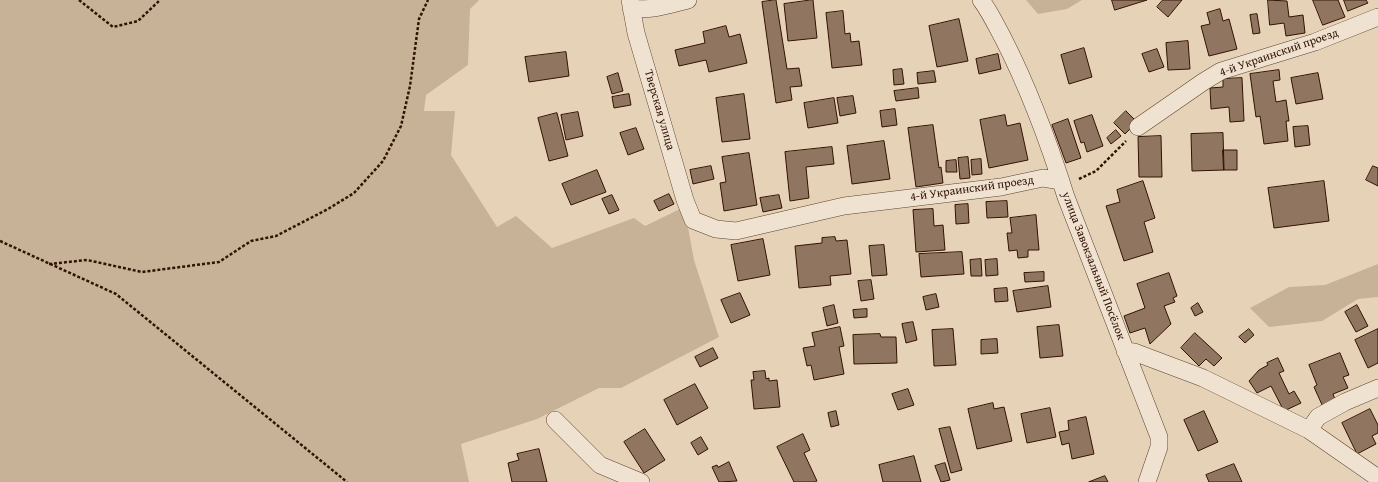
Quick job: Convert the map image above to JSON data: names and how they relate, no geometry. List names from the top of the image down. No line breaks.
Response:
{"streets":{"street":["4-й Украинский проезд","Тверская улица","улица Завокзальный Посёлок"]},"crossings":[["4-й Украинский проезд","Тверская улица"],["4-й Украинский проезд","улица Завокзальный Посёлок"]]}
